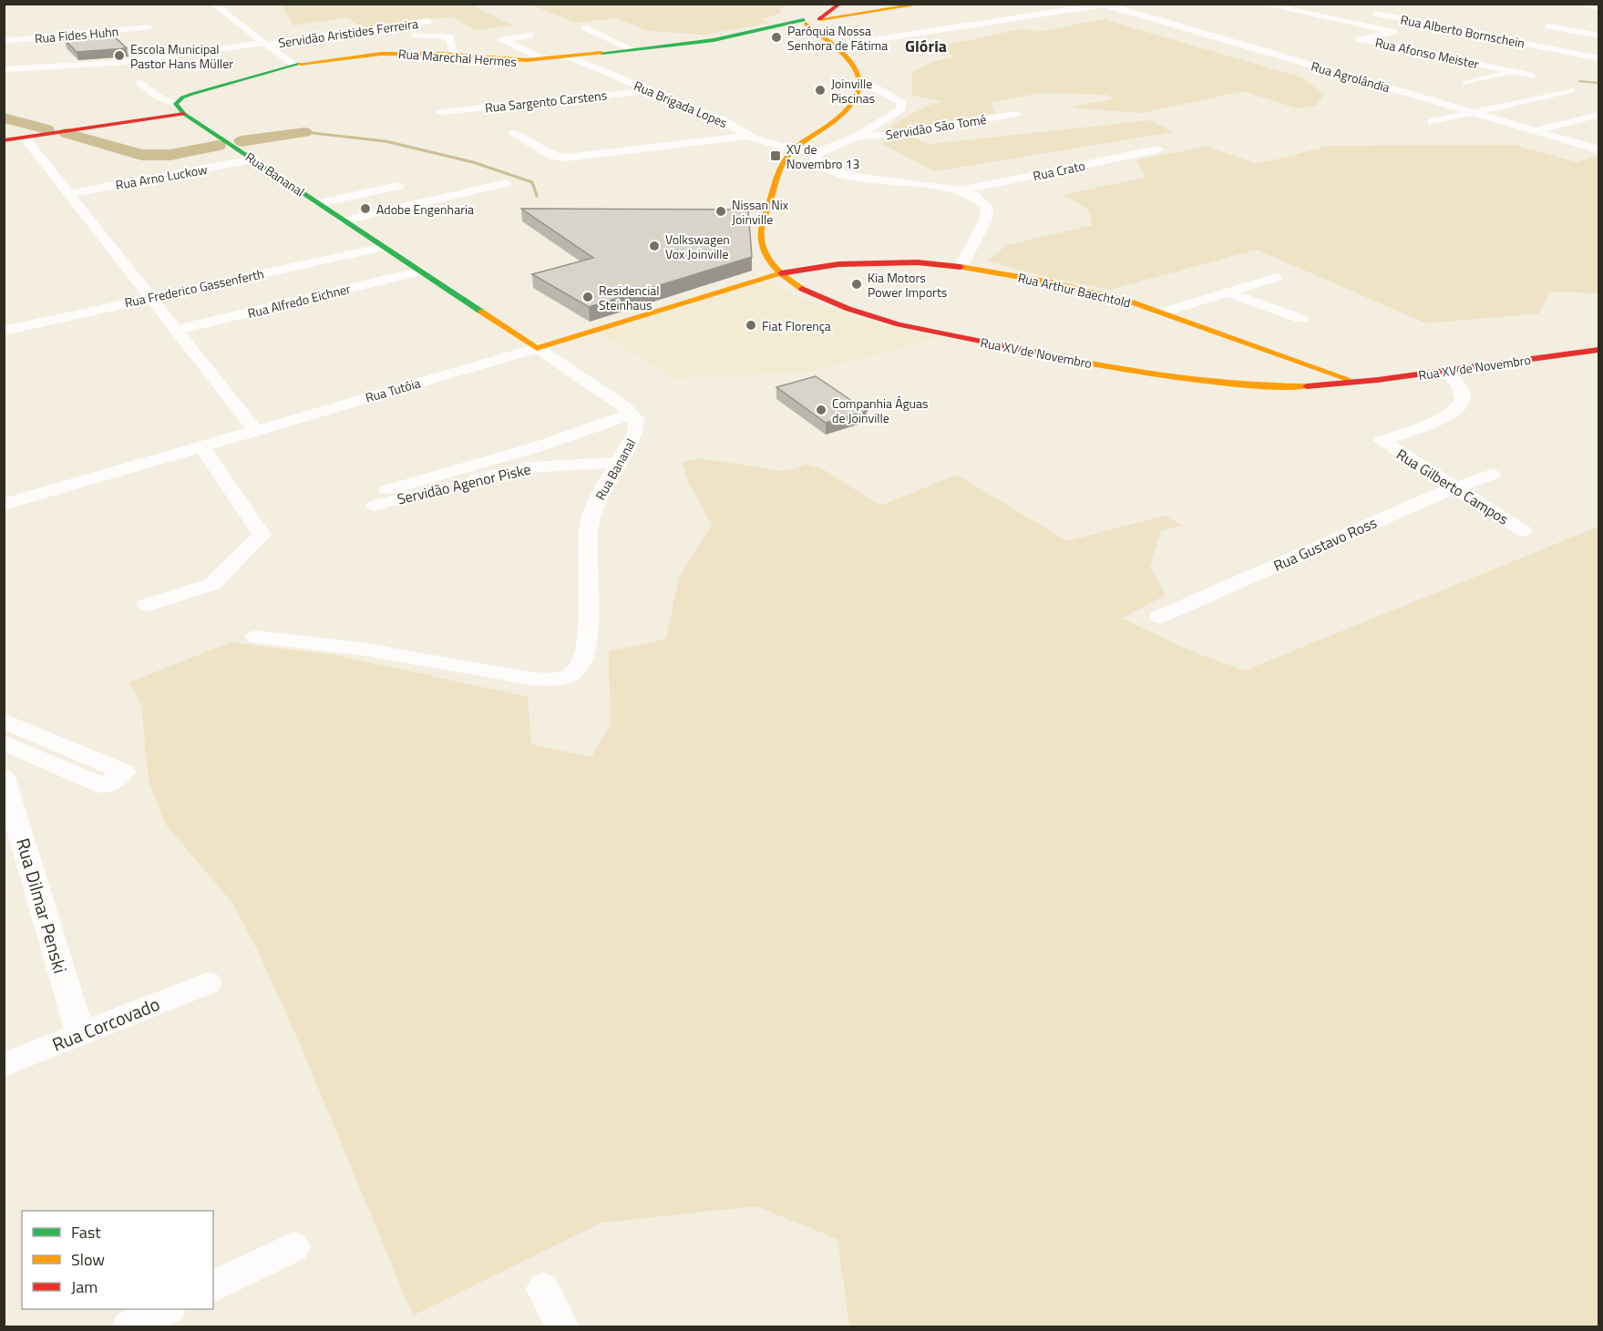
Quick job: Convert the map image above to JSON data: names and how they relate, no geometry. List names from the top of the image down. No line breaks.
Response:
{"streets":{"main road":["Rua Marechal Hermes","Rua Bananal","Rua Arthur Baechtold","Rua XV de Novembro","Rua Tutóia"],"street":["Rua Alberto Bornschein","Servidão Aristides Ferreira","Rua Fides Huhn","Rua Afonso Meister","Rua Agrolândia","Rua Sargento Carstens","Rua Brigada Lopes","Servidão São Tomé","Rua Crato","Rua Arno Luckow","Rua Frederico Gassenferth","Rua Alfredo Eichner","Servidão Agenor Piske","Rua Gilberto Campos","Rua Gustavo Ross","Rua Dilmar Penski","Rua Corcovado"]},"crossings":[["Rua Marechal Hermes","Rua Brigada Lopes"],["Rua Marechal Hermes","Rua Bananal"],["Rua Sargento Carstens","Rua Brigada Lopes"],["Rua Brigada Lopes","Rua XV de Novembro"],["Rua Bananal","Rua Arno Luckow"],["Rua Bananal","Rua Frederico Gassenferth"],["Rua Bananal","Rua Alfredo Eichner"],["Rua Bananal","Rua Tutóia"],["Rua Bananal","Servidão Agenor Piske"],["Rua Arthur Baechtold","Rua XV de Novembro"],["Rua Arthur Baechtold","Rua Tutóia"],["Rua XV de Novembro","Rua Tutóia"],["Rua XV de Novembro","Rua Gilberto Campos"],["Rua Gilberto Campos","Rua Gustavo Ross"],["Rua Dilmar Penski","Rua Corcovado"]],"districts":["Glória"],"places":{"other":["Paróquia Nossa Senhora de Fátima","Escola Municipal Pastor Hans Müller","Joinville Piscinas","Adobe Engenharia","Nissan Nix Joinville","Volkswagen Vox Joinville","Kia Motors Power Imports","Residencial Steinhaus","Fiat Florença","Companhia Águas de Joinville"],"transit":["XV de Novembro 13"]},"legend":["Fast","Slow","Jam"]}
